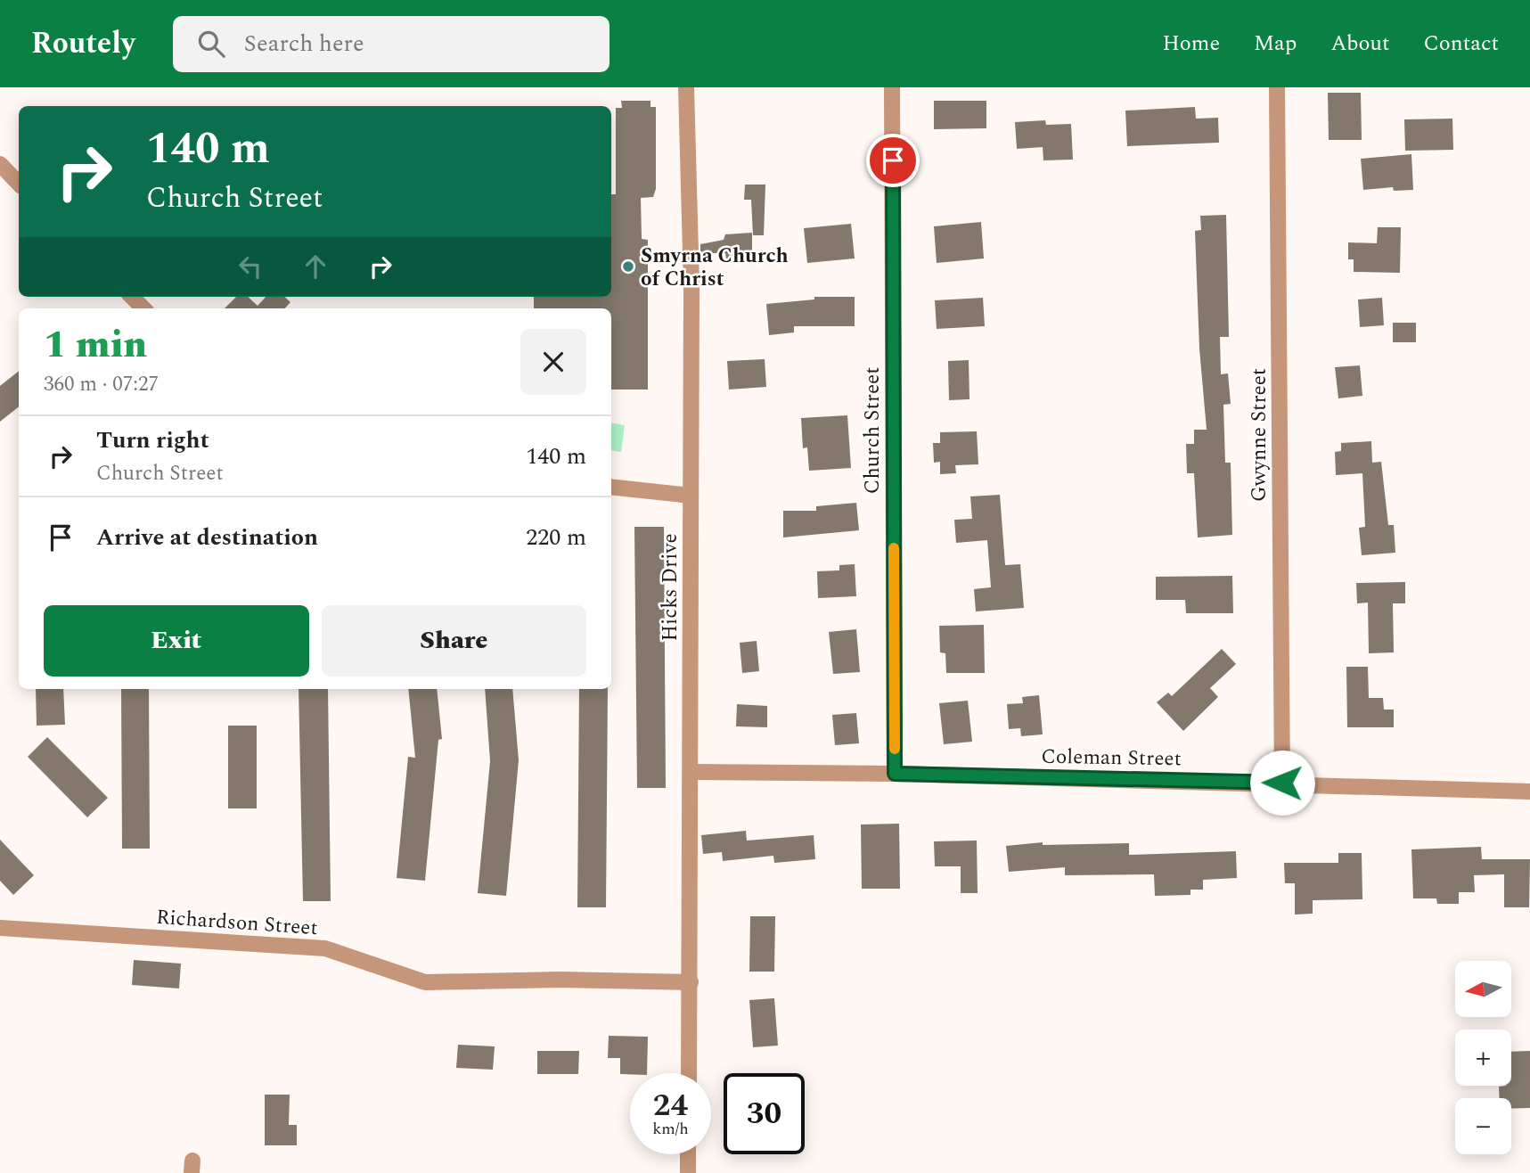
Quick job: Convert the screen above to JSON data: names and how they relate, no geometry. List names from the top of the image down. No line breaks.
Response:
{"streets":{"street":["Church Street","Gwynne Street","Hicks Drive","Coleman Street","Richardson Street"]},"crossings":[["Church Street","Coleman Street"],["Gwynne Street","Coleman Street"],["Hicks Drive","Coleman Street"],["Hicks Drive","Richardson Street"]],"places":["Smyrna Church of Christ"],"north":"left","page":{"header":"Routely","search":"Search here","nav":["Home","Map","About","Contact"],"turn":["140 m","Church Street"],"heading":["1 min","360 m · 07:27"],"list":[{"name":"Turn right","note":"Church Street","value":"140 m"},{"name":"Arrive at destination","value":"220 m"}],"buttons":["Exit","Share"],"map_buttons":["+","−"],"speed":"24 km/h","limit":"30"}}
